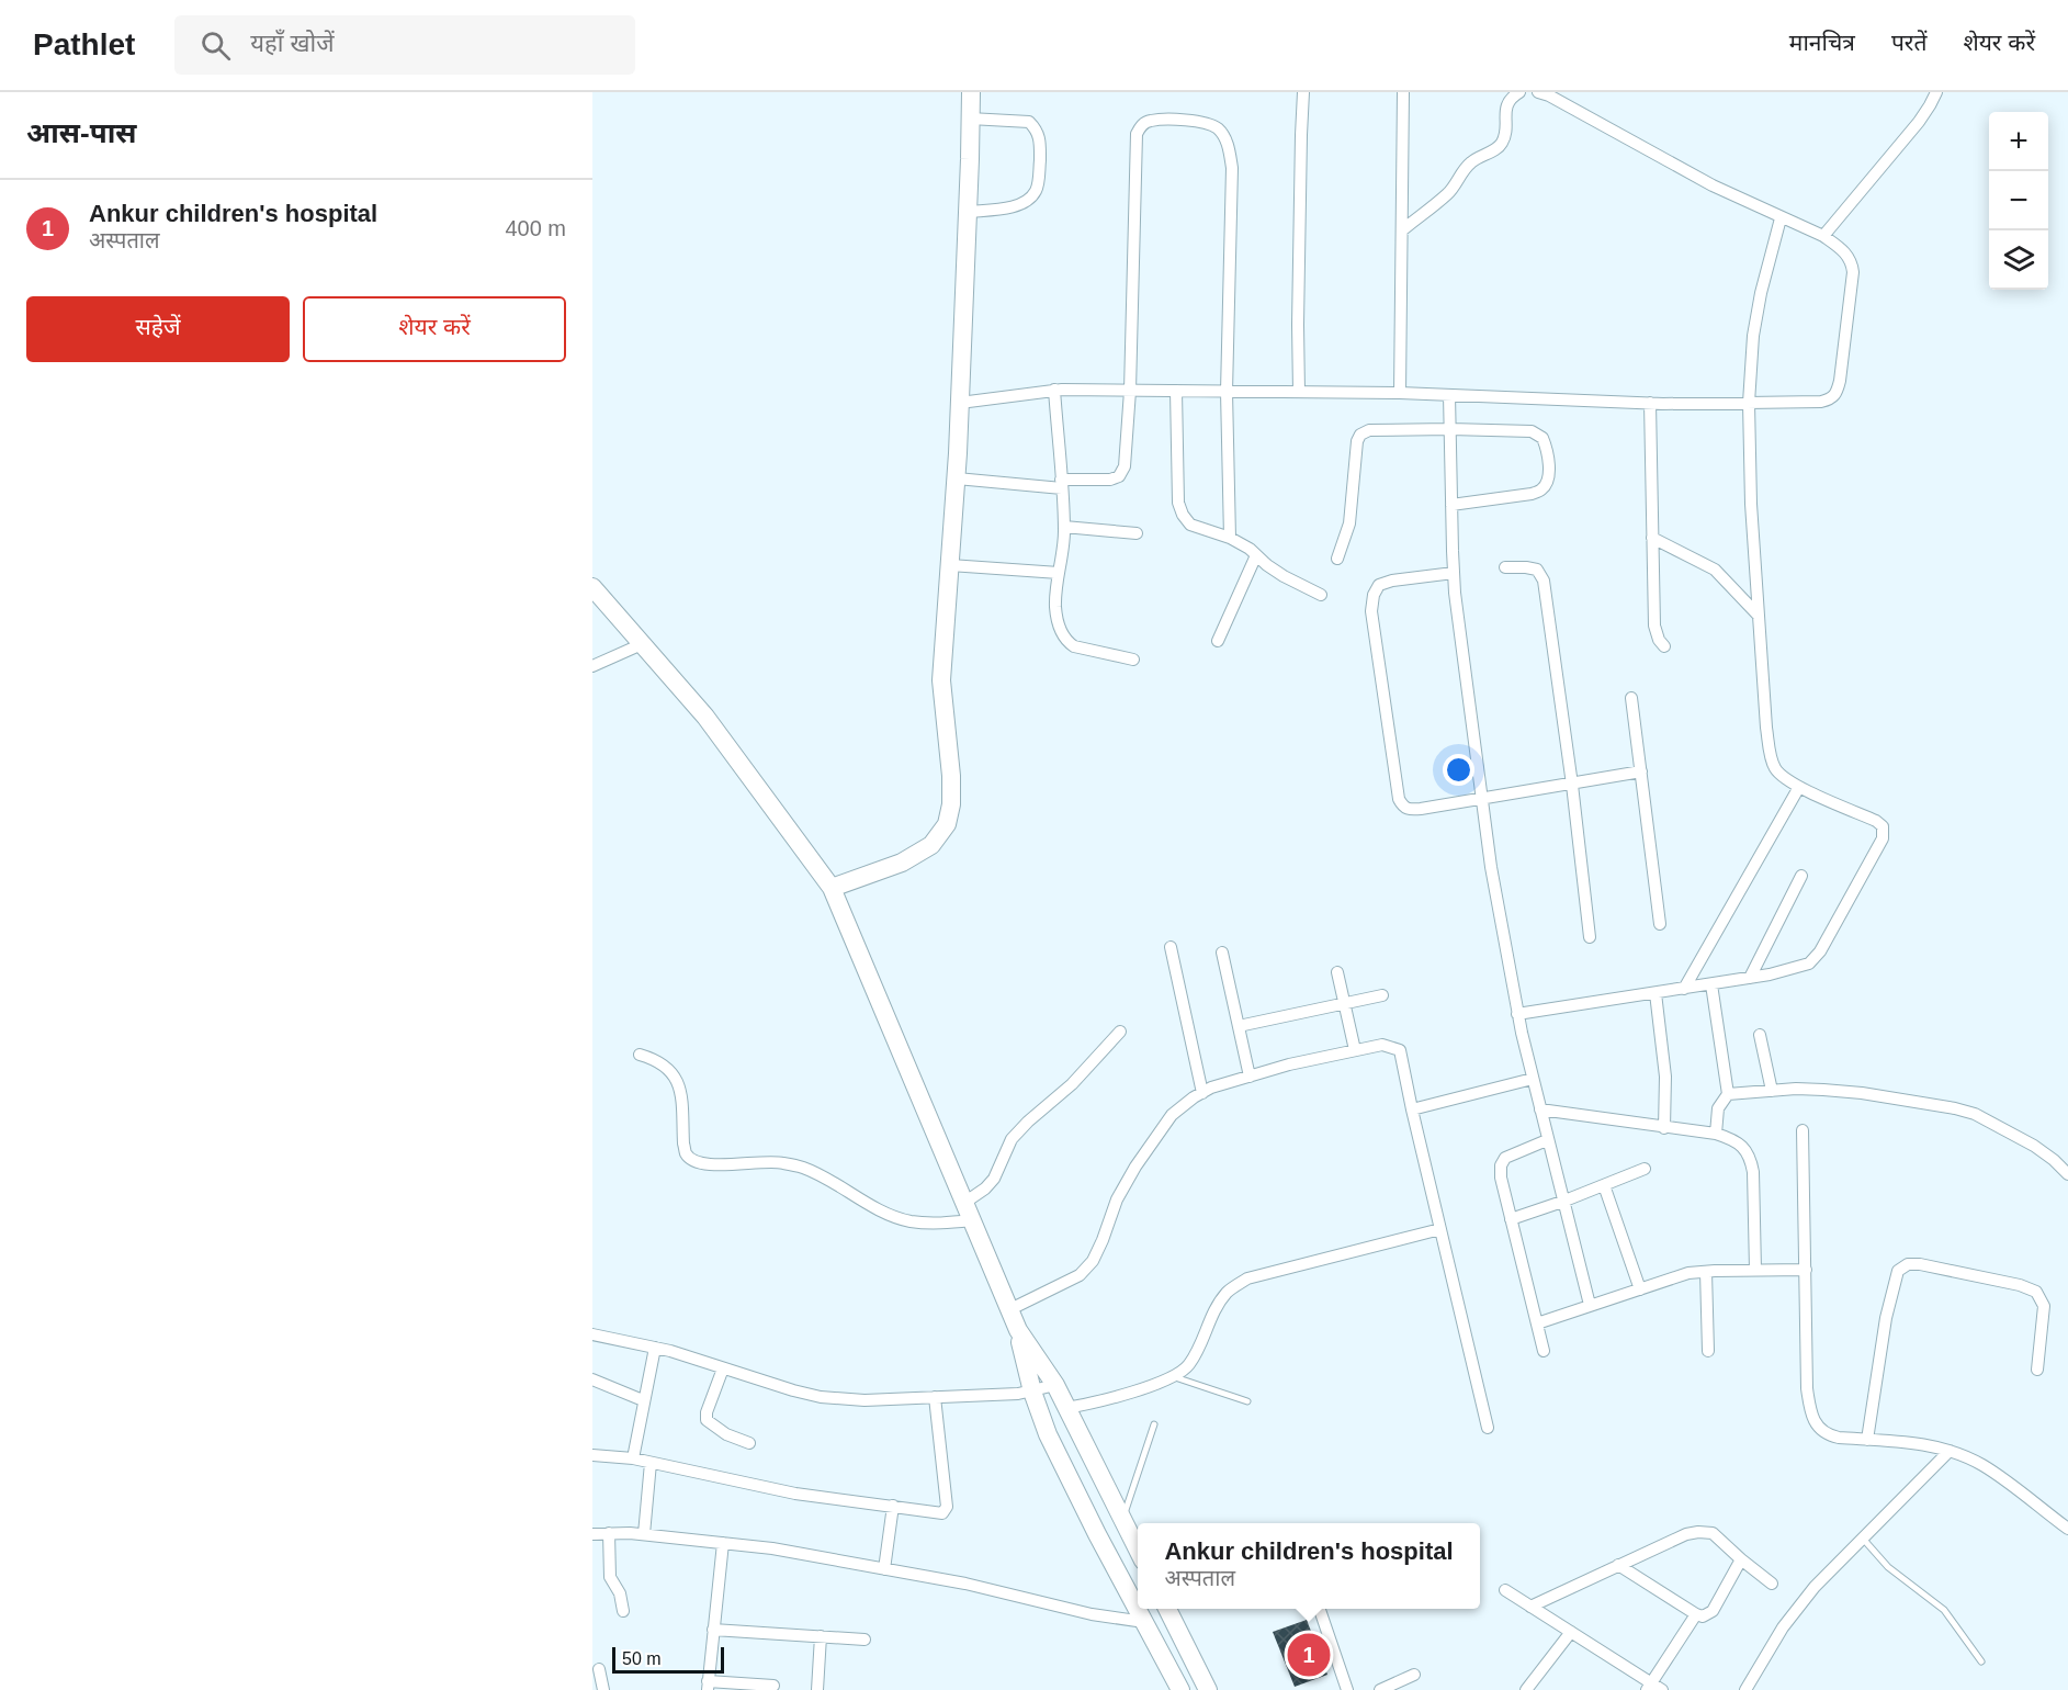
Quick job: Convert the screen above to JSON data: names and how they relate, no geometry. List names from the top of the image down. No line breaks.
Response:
{"scale_bar":"50 m","page":{"header":"Pathlet","search":"यहाँ खोजें","nav":["मानचित्र","परतें","शेयर करें"],"heading":"आस-पास","map_buttons":["+","−"],"list":[{"mark":"1","name":"Ankur children's hospital","note":"अस्पताल","value":"400 m"}],"buttons":["सहेजें","शेयर करें"],"popup":["Ankur children's hospital","अस्पताल"],"pins":"1","scale":"50 m"}}
